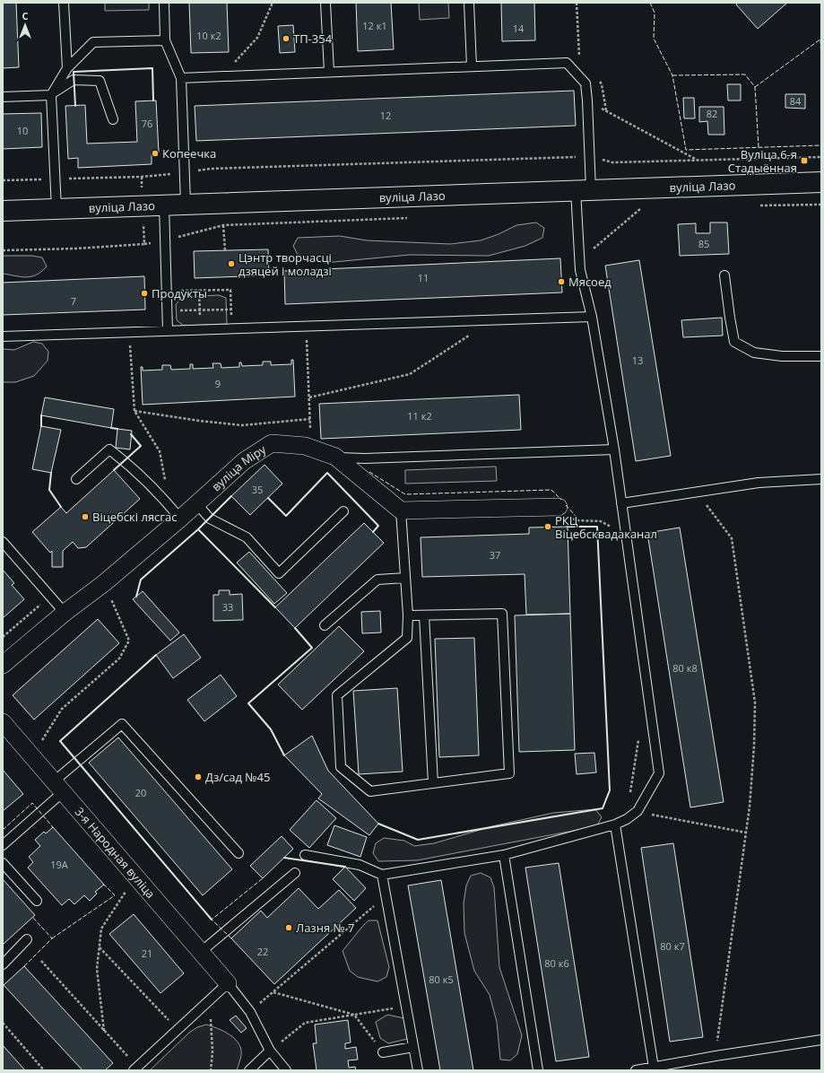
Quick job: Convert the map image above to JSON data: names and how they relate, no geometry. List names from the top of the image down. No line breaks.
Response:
{"streets":{"street":["вуліца Лазо","вуліца Міру","3-я Народная вуліца"]},"places":{"other":["ТП-354","Копеечка","Цэнтр творчасці дзяцей і моладзі","Мясоед","Продукты","Віцебскі лясгас","РКЦ Віцебсквадаканал","Дз/сад №45","Лазня № 7"],"transit":["Вуліца 6-я Стадыённая"]},"house_numbers":["12 к1","14","10 к2","84","82","12","76","10","85","11","7","13","9","11 к2","35","37","33","80 к8","20","19А","80 к7","22","21","80 к6","80 к5"],"north":"top"}
